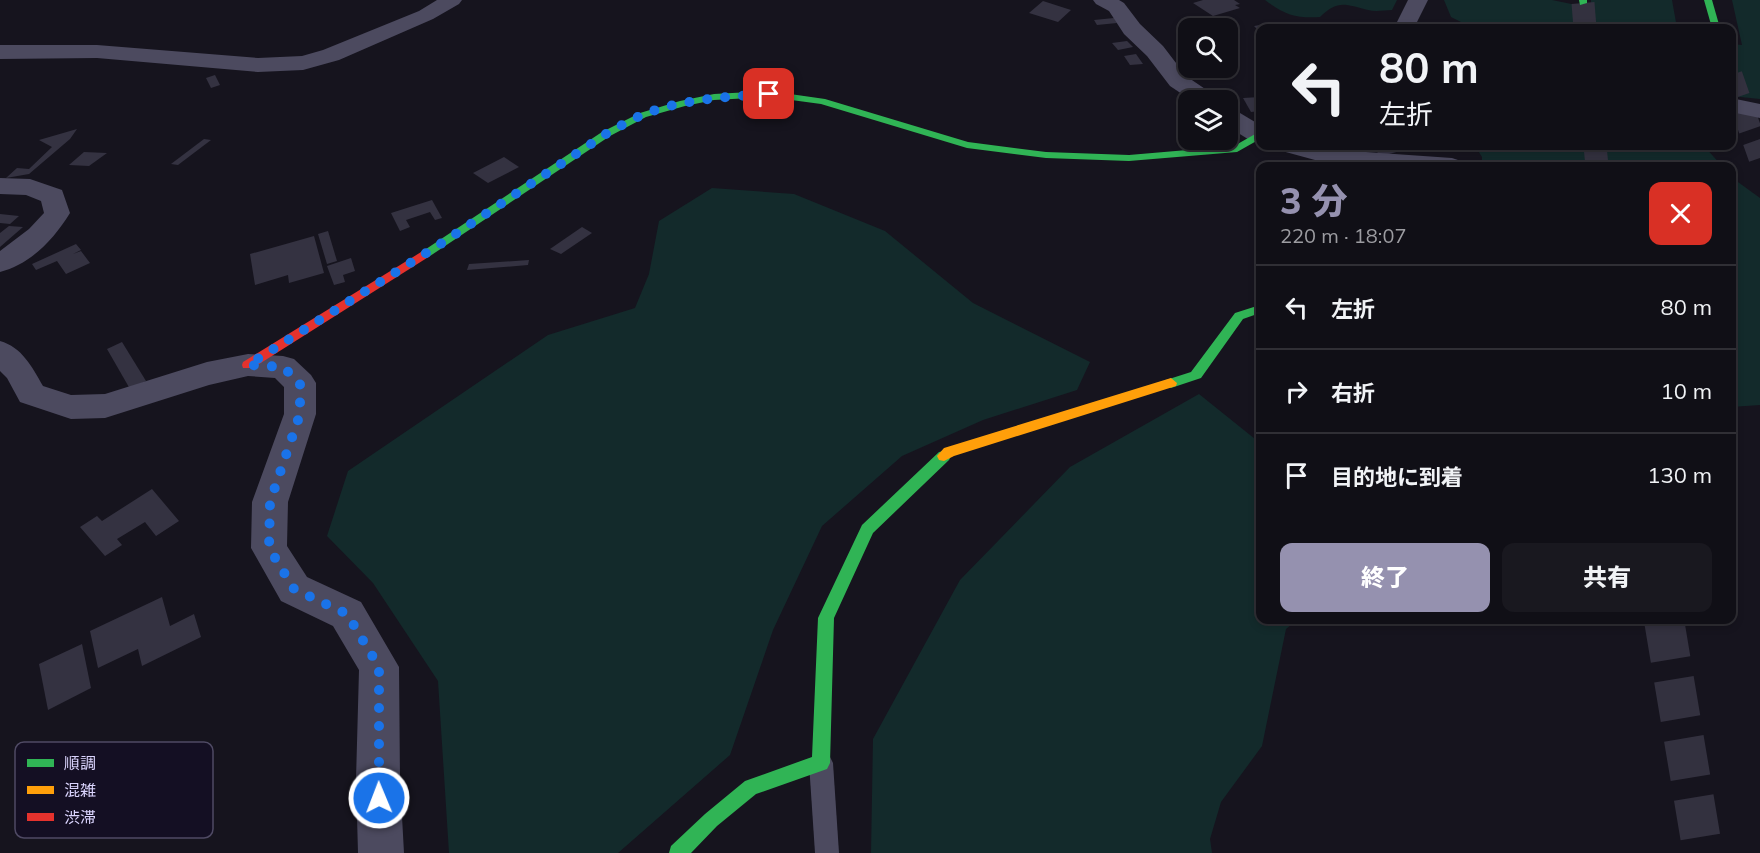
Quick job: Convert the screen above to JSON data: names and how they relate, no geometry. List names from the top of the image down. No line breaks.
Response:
{"legend":["順調","混雑","渋滞"],"page":{"turn":["80 m","左折"],"heading":["3 分","220 m · 18:07"],"list":[{"name":"左折","value":"80 m"},{"name":"右折","value":"10 m"},{"name":"目的地に到着","value":"130 m"}],"buttons":["終了","共有"]}}
